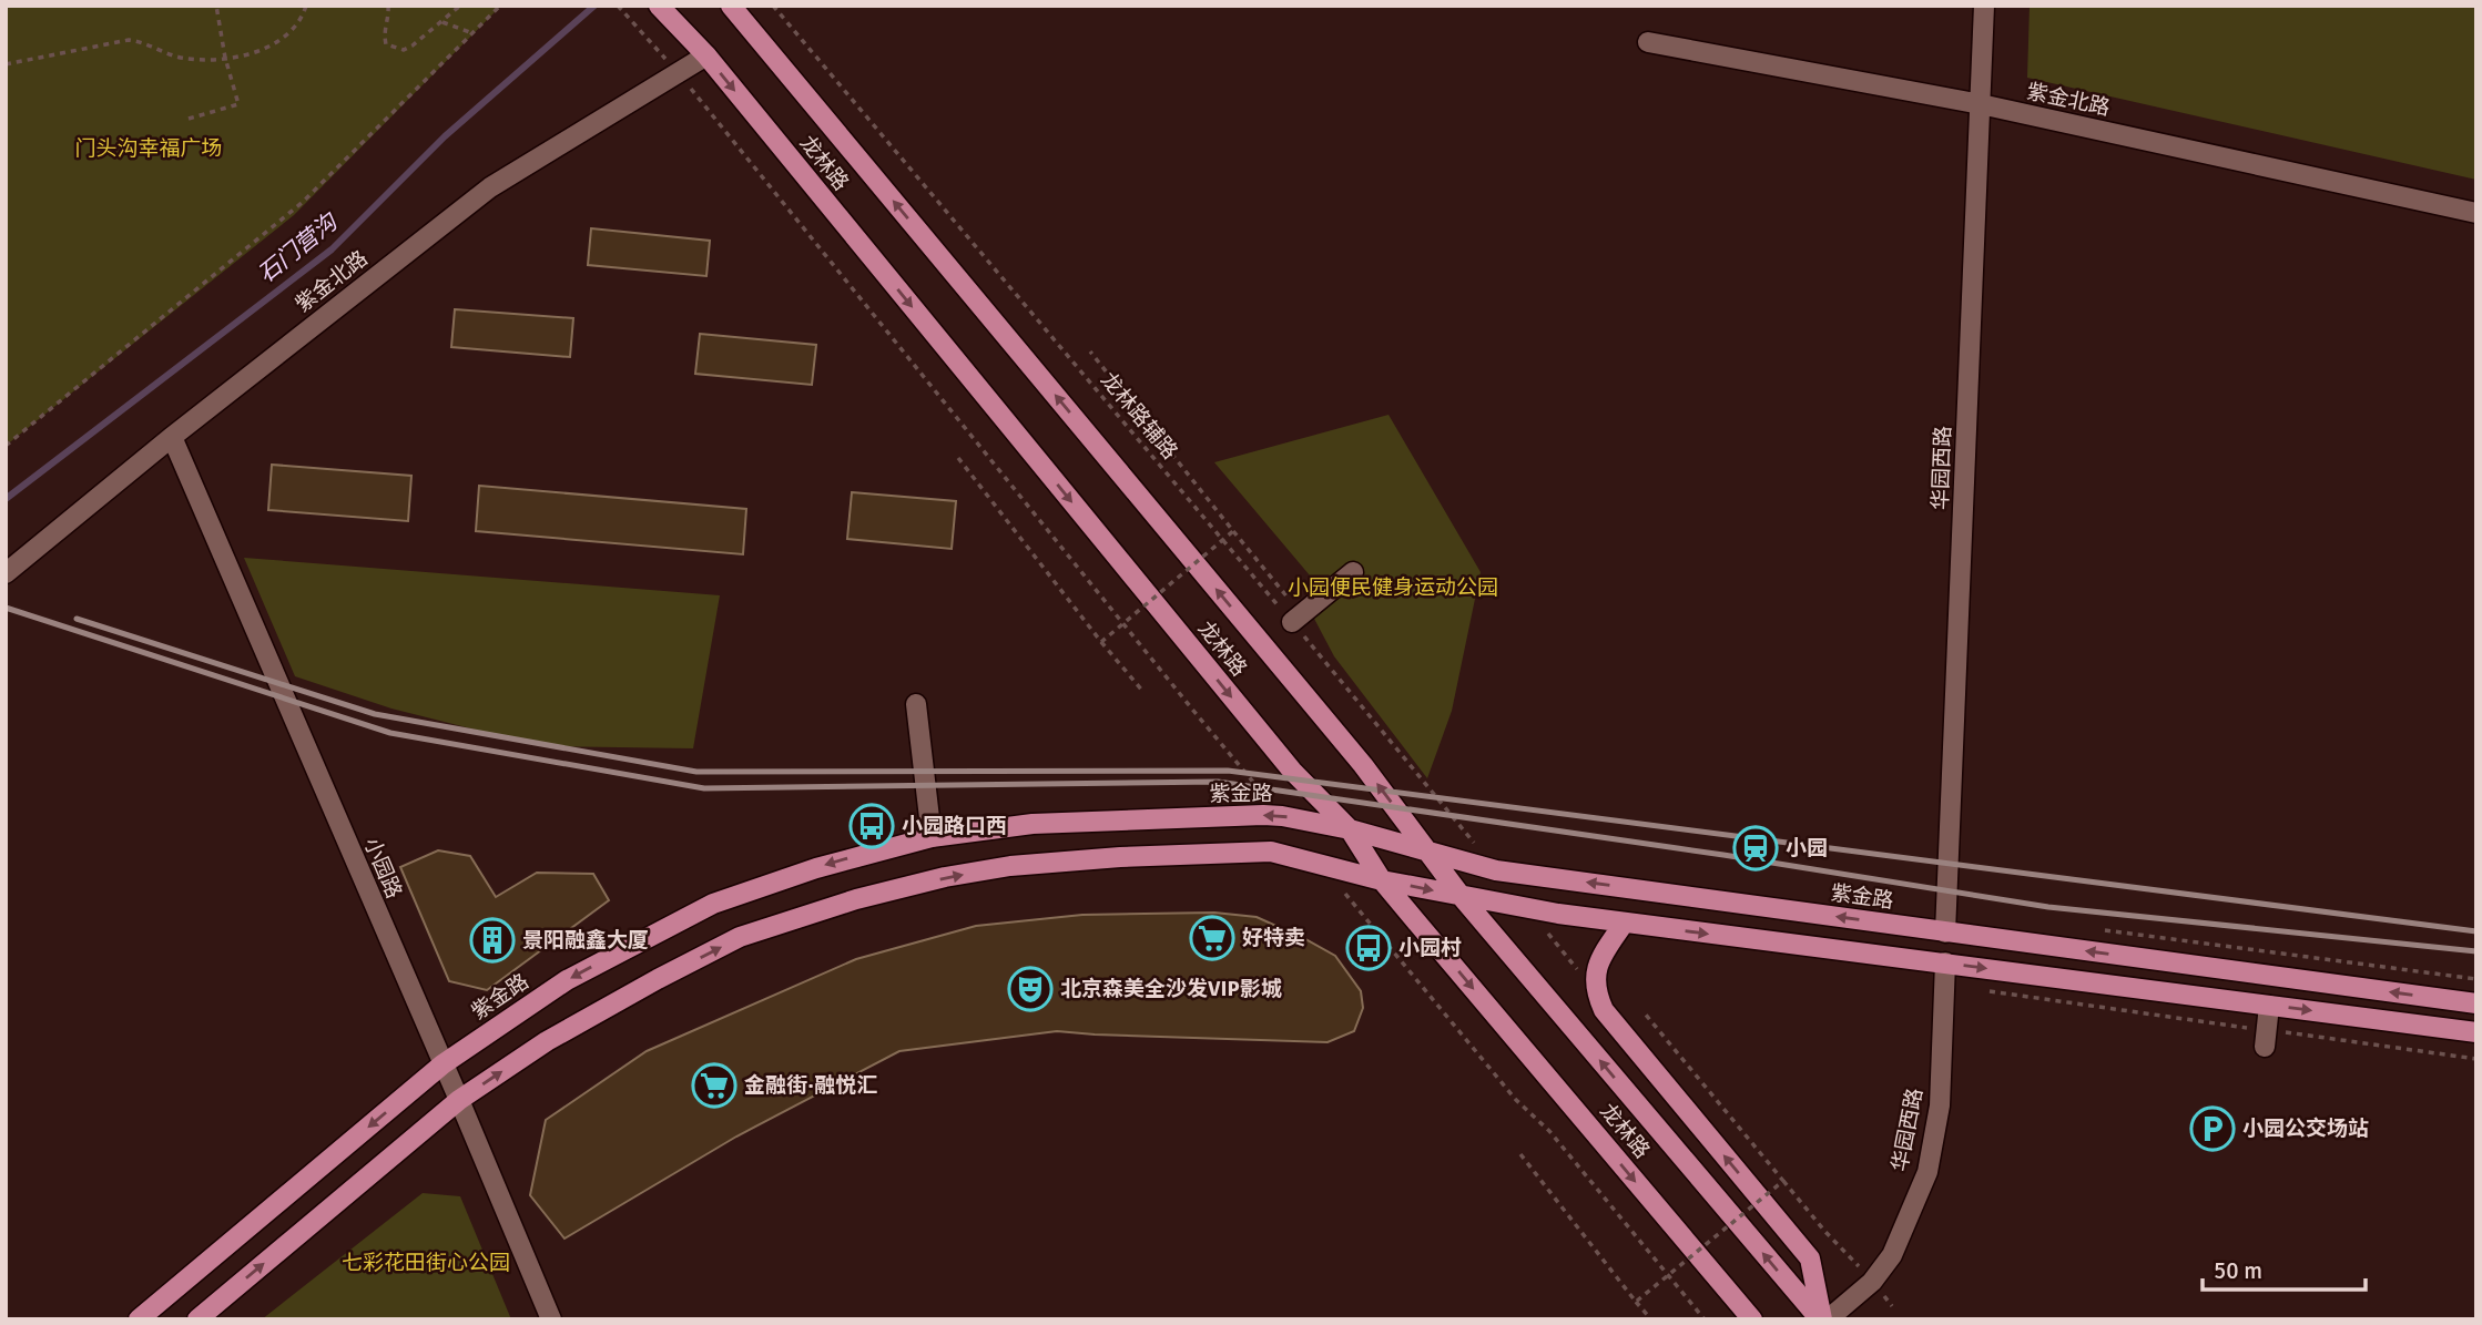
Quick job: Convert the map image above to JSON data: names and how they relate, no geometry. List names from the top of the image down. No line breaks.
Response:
{"streets":{"main road":["龙林路","紫金路"],"street":["紫金北路","华园西路","小园路"],"path":["龙林路辅路"]},"crossings":[["紫金北路","龙林路"],["紫金北路","华园西路"],["紫金北路","小园路"],["龙林路","华园西路"],["龙林路","紫金路"],["华园西路","紫金路"],["紫金路","小园路"]],"water":["石门营沟"],"parks":["门头沟幸福广场","小园便民健身运动公园","七彩花田街心公园"],"places":{"bus stop":["小园路口西","小园村"],"station":["小园"],"supermarket":["好特卖","金融街·融悦汇"],"building":["景阳融鑫大厦"],"theatre":["北京森美全沙发VIP影城"],"parking":["小园公交场站"]},"scale_bar":"50 m"}
